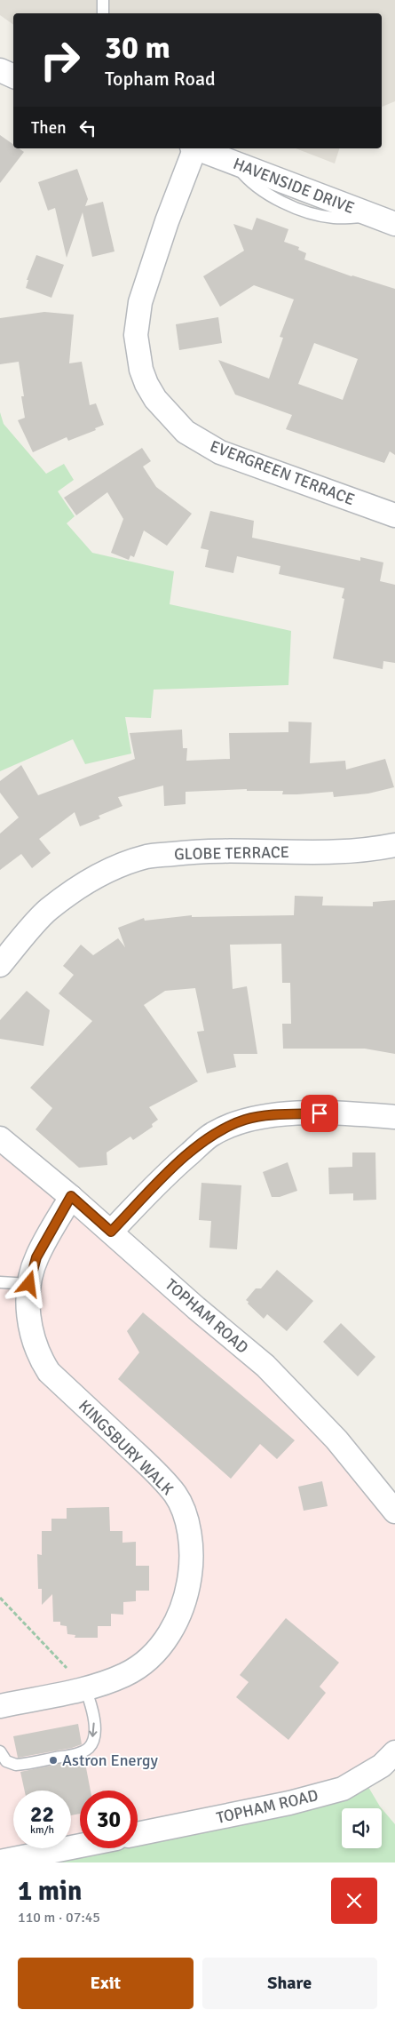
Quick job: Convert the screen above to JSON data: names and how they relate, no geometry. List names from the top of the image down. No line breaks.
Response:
{"streets":{"street":["HAVENSIDE DRIVE","EVERGREEN TERRACE","GLOBE TERRACE","TOPHAM ROAD","KINGSBURY WALK"]},"crossings":[["TOPHAM ROAD","KINGSBURY WALK"]],"places":["Astron Energy"],"page":{"turn":["30 m","Topham Road"],"then":"Then","speed":"22 km/h","limit":"30","heading":["1 min","110 m · 07:45"],"buttons":["Exit","Share"]}}
